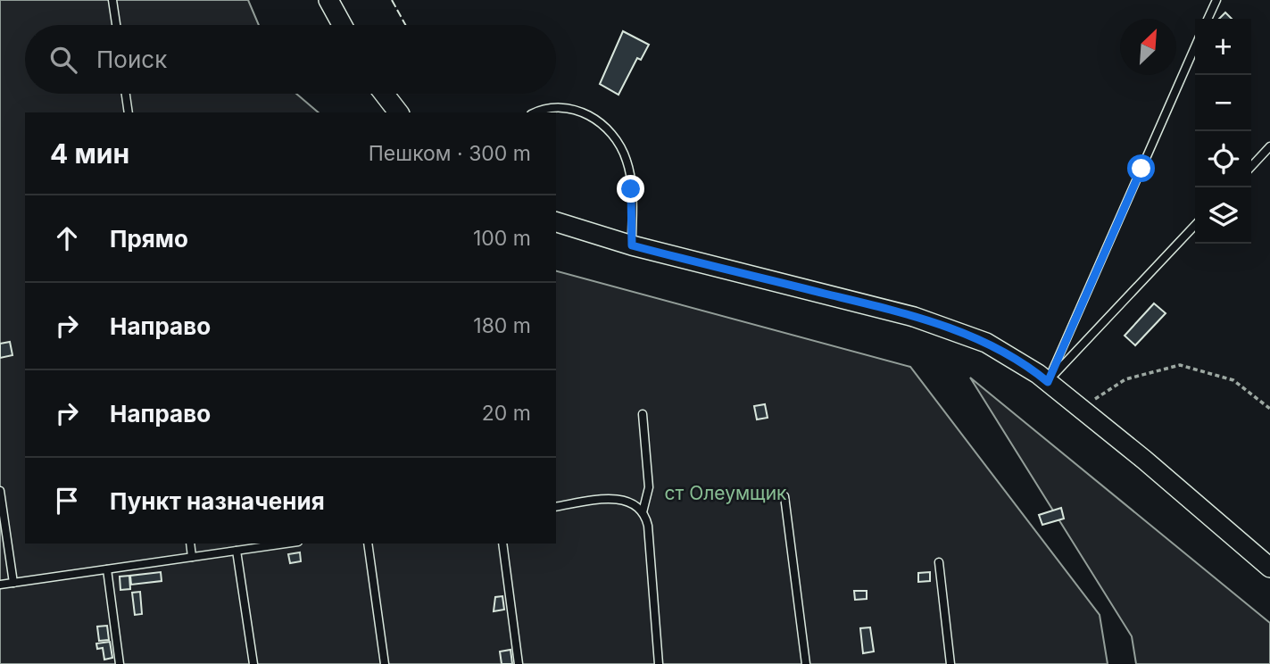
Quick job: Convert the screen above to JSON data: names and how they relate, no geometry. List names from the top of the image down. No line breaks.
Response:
{"parks":["ст Олеумщик"],"north":"top right","page":{"map_buttons":["+","−"],"search":"Поиск","heading":["4 мин","Пешком · 300 m"],"list":[["Прямо","100 m"],["Направо","180 m"],["Направо","20 m"],"Пункт назначения"]}}
